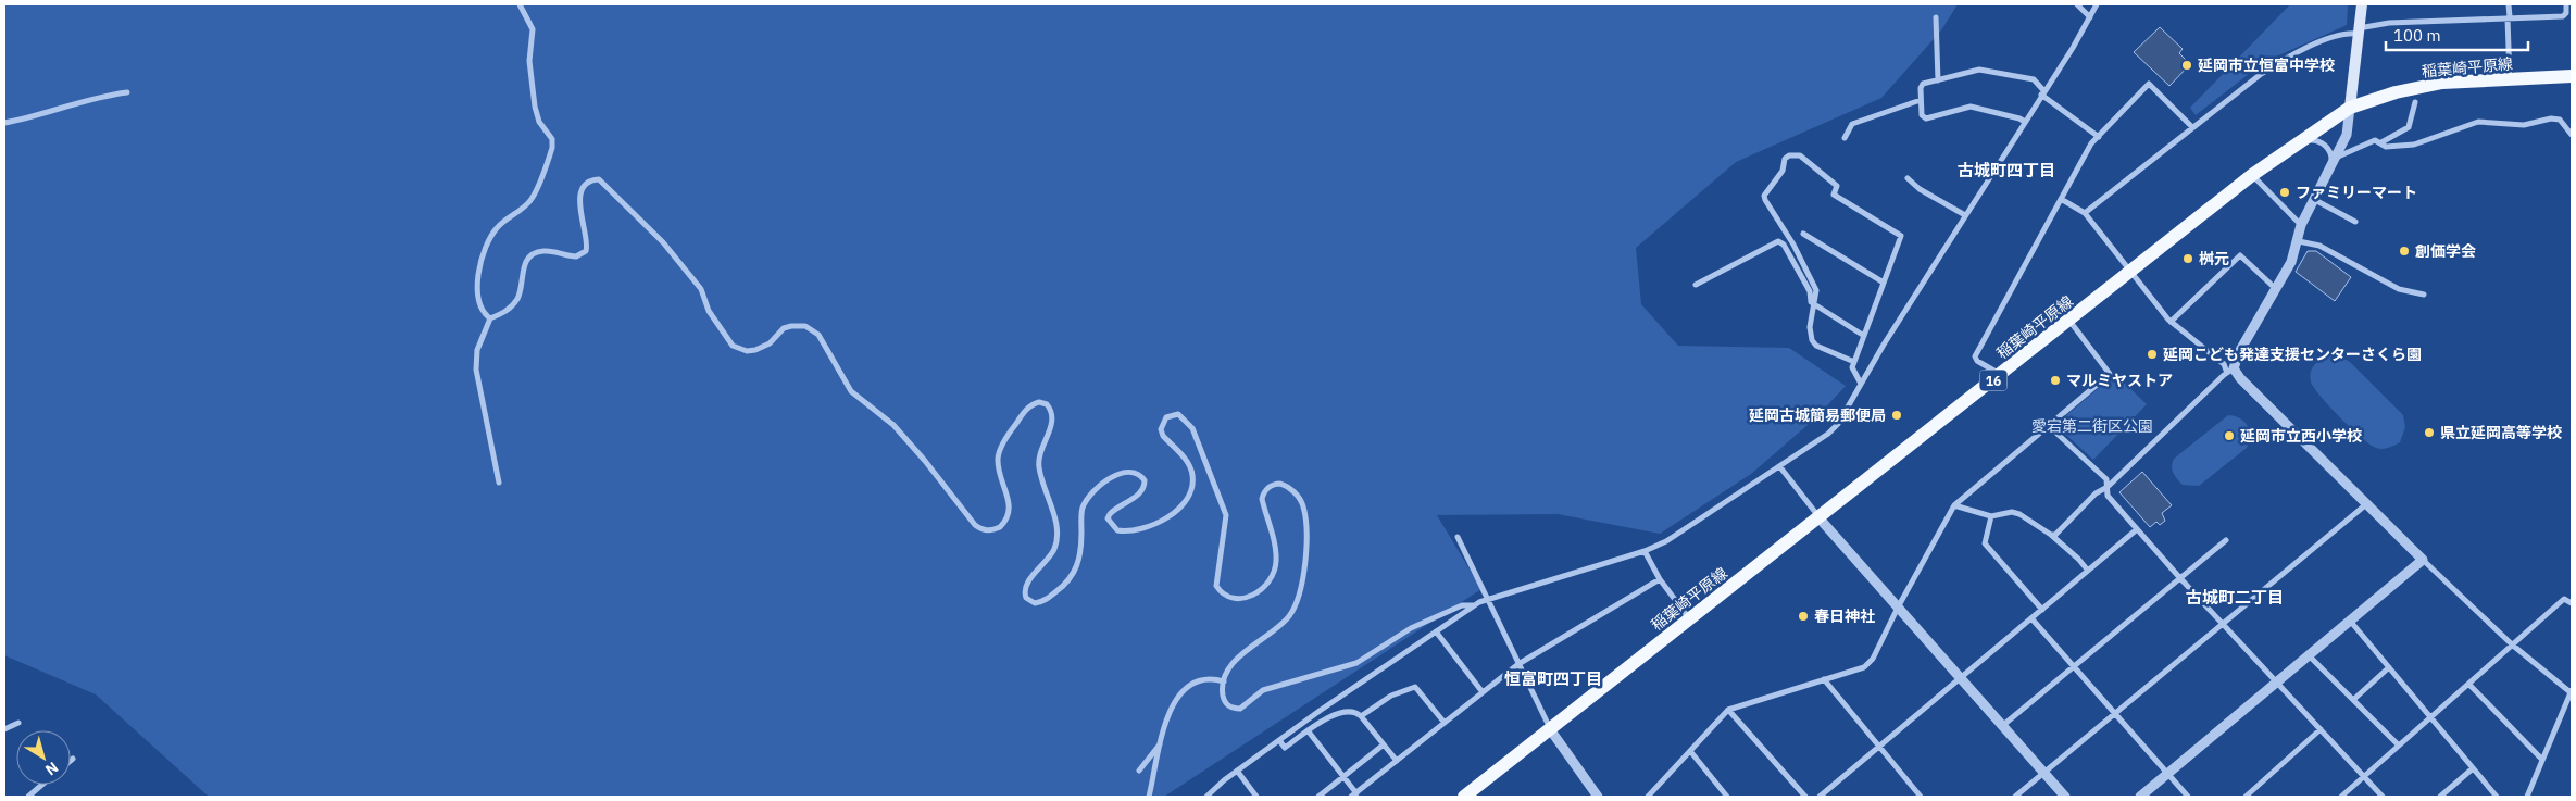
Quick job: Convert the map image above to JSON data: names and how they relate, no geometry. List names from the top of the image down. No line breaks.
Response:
{"streets":{"main road":["稲葉崎平原線","16"]},"districts":["古城町四丁目","古城町二丁目","恒富町四丁目"],"parks":["愛宕第二街区公園"],"places":["延岡市立恒富中学校","ファミリーマート","創価学会","桝元","延岡こども発達支援センターさくら園","マルミヤストア","延岡古城簡易郵便局","県立延岡高等学校","延岡市立西小学校","春日神社"],"scale_bar":"100 m","north":"bottom right"}
